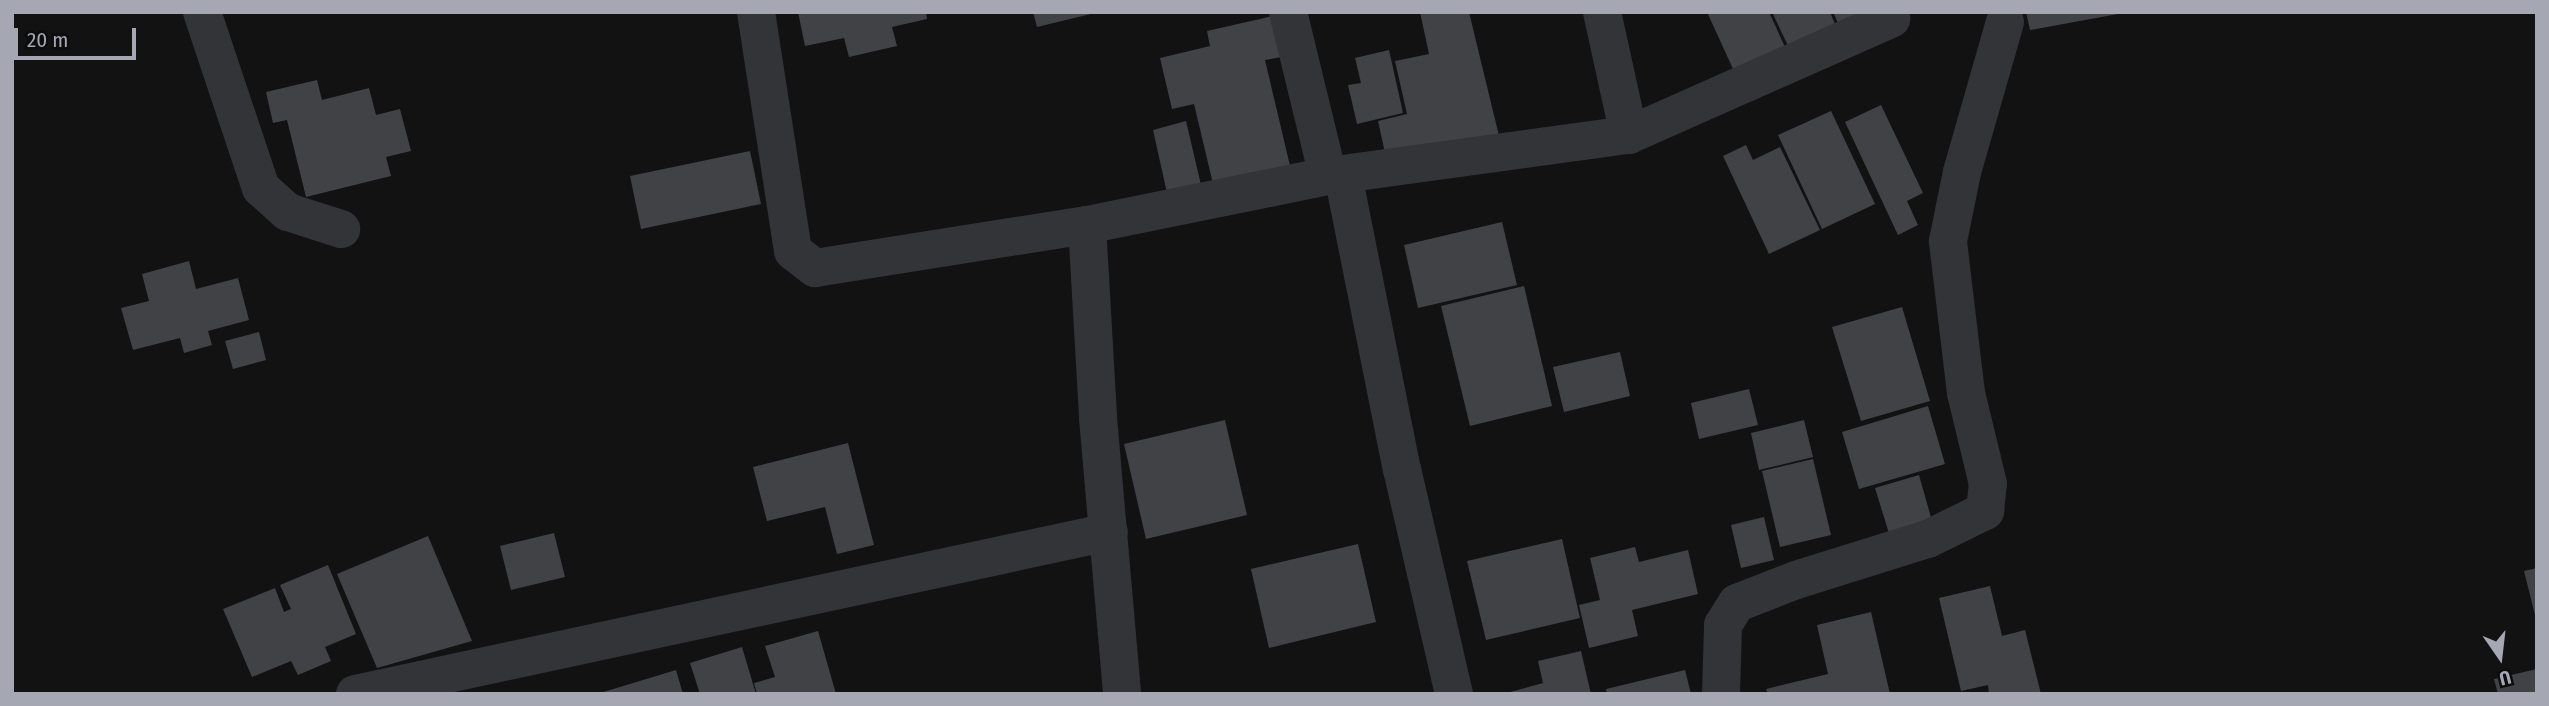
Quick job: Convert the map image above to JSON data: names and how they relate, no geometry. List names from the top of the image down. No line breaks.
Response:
{"scale_bar":"20 m","north":"bottom"}
